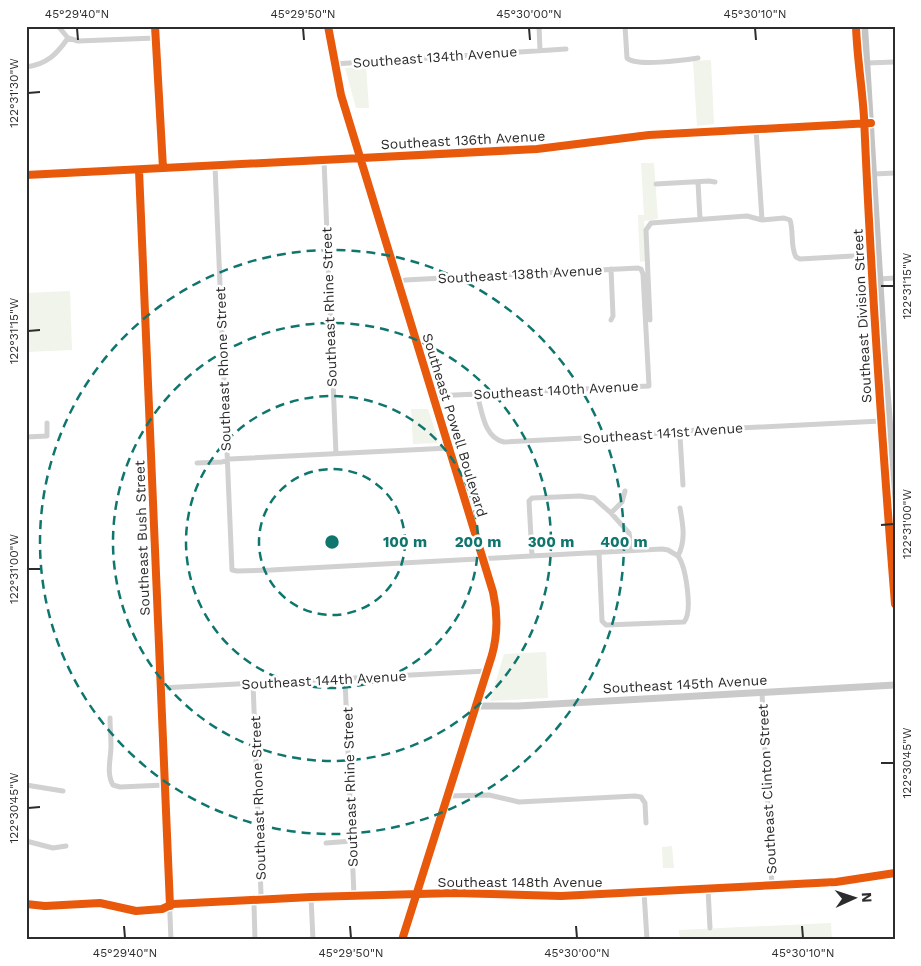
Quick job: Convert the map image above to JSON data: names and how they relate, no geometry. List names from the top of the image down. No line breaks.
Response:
{"streets":{"main road":["Southeast Division Street","Southeast Powell Boulevard"],"street":["Southeast 134th Avenue","Southeast 136th Avenue","Southeast 138th Avenue","Southeast Rhine Street","Southeast Rhone Street","Southeast 140th Avenue","Southeast 141st Avenue","Southeast Bush Street","Southeast 144th Avenue","Southeast 145th Avenue","Southeast Clinton Street","Southeast 148th Avenue"]},"crossings":[["Southeast 134th Avenue","Southeast Powell Boulevard"],["Southeast 136th Avenue","Southeast Rhine Street"],["Southeast 136th Avenue","Southeast Division Street"],["Southeast 136th Avenue","Southeast Rhone Street"],["Southeast 136th Avenue","Southeast Powell Boulevard"],["Southeast 136th Avenue","Southeast Bush Street"],["Southeast 138th Avenue","Southeast 140th Avenue"],["Southeast 138th Avenue","Southeast Powell Boulevard"],["Southeast Rhine Street","Southeast 144th Avenue"],["Southeast Rhine Street","Southeast 148th Avenue"],["Southeast Division Street","Southeast 141st Avenue"],["Southeast Rhone Street","Southeast Powell Boulevard"],["Southeast Rhone Street","Southeast 144th Avenue"],["Southeast Rhone Street","Southeast 148th Avenue"],["Southeast 140th Avenue","Southeast Powell Boulevard"],["Southeast 140th Avenue","Southeast 141st Avenue"],["Southeast Powell Boulevard","Southeast 144th Avenue"],["Southeast Powell Boulevard","Southeast 145th Avenue"],["Southeast Powell Boulevard","Southeast 148th Avenue"],["Southeast Bush Street","Southeast 144th Avenue"],["Southeast Bush Street","Southeast 148th Avenue"],["Southeast 145th Avenue","Southeast Clinton Street"],["Southeast Clinton Street","Southeast 148th Avenue"]],"north":"right","coordinates":["45°29'40\"N","45°29'50\"N","45°30'00\"N","45°30'10\"N","122°31'30\"W","122°31'15\"W","122°31'00\"W","122°30'45\"W"],"rings":["100 m","200 m","300 m","400 m"]}
